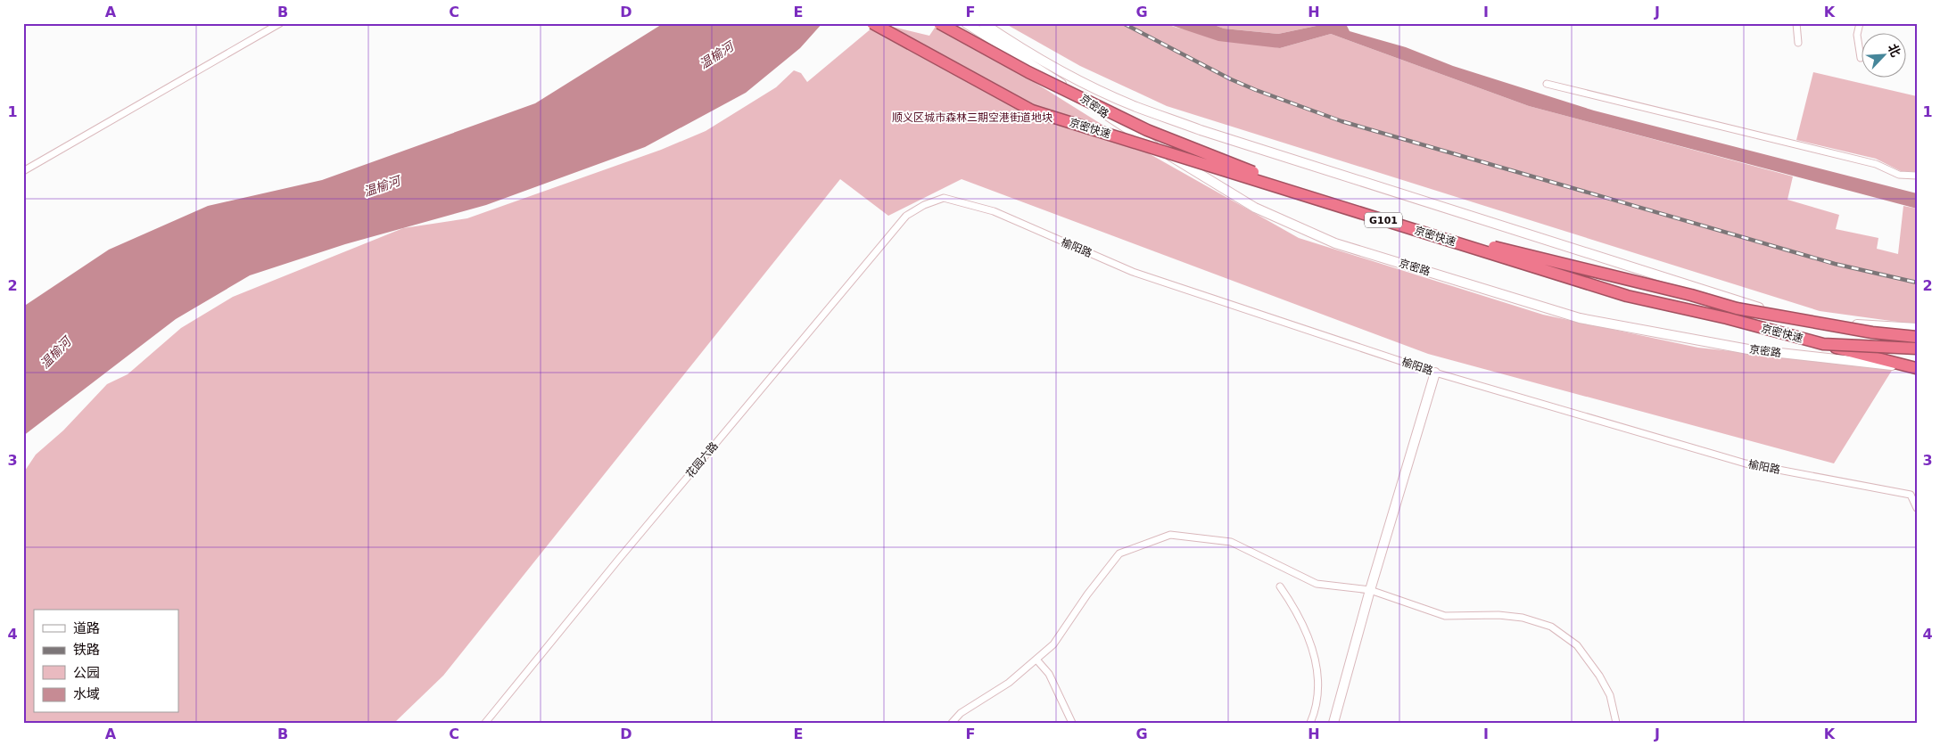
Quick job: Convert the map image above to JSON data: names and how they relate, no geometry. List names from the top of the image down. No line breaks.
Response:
{"streets":{"highway":["京密快速","G101"],"main road":["京密路"],"street":["榆阳路","花园六路"]},"crossings":[["榆阳路","花园六路"]],"water":["温榆河"],"parks":["顺义区城市森林三期空港街道地块"],"legend":["道路","铁路","公园","水域"],"north":"top right","grid":{"columns":["A","B","C","D","E","F","G","H","I","J","K"],"rows":["1","2","3","4"]}}
